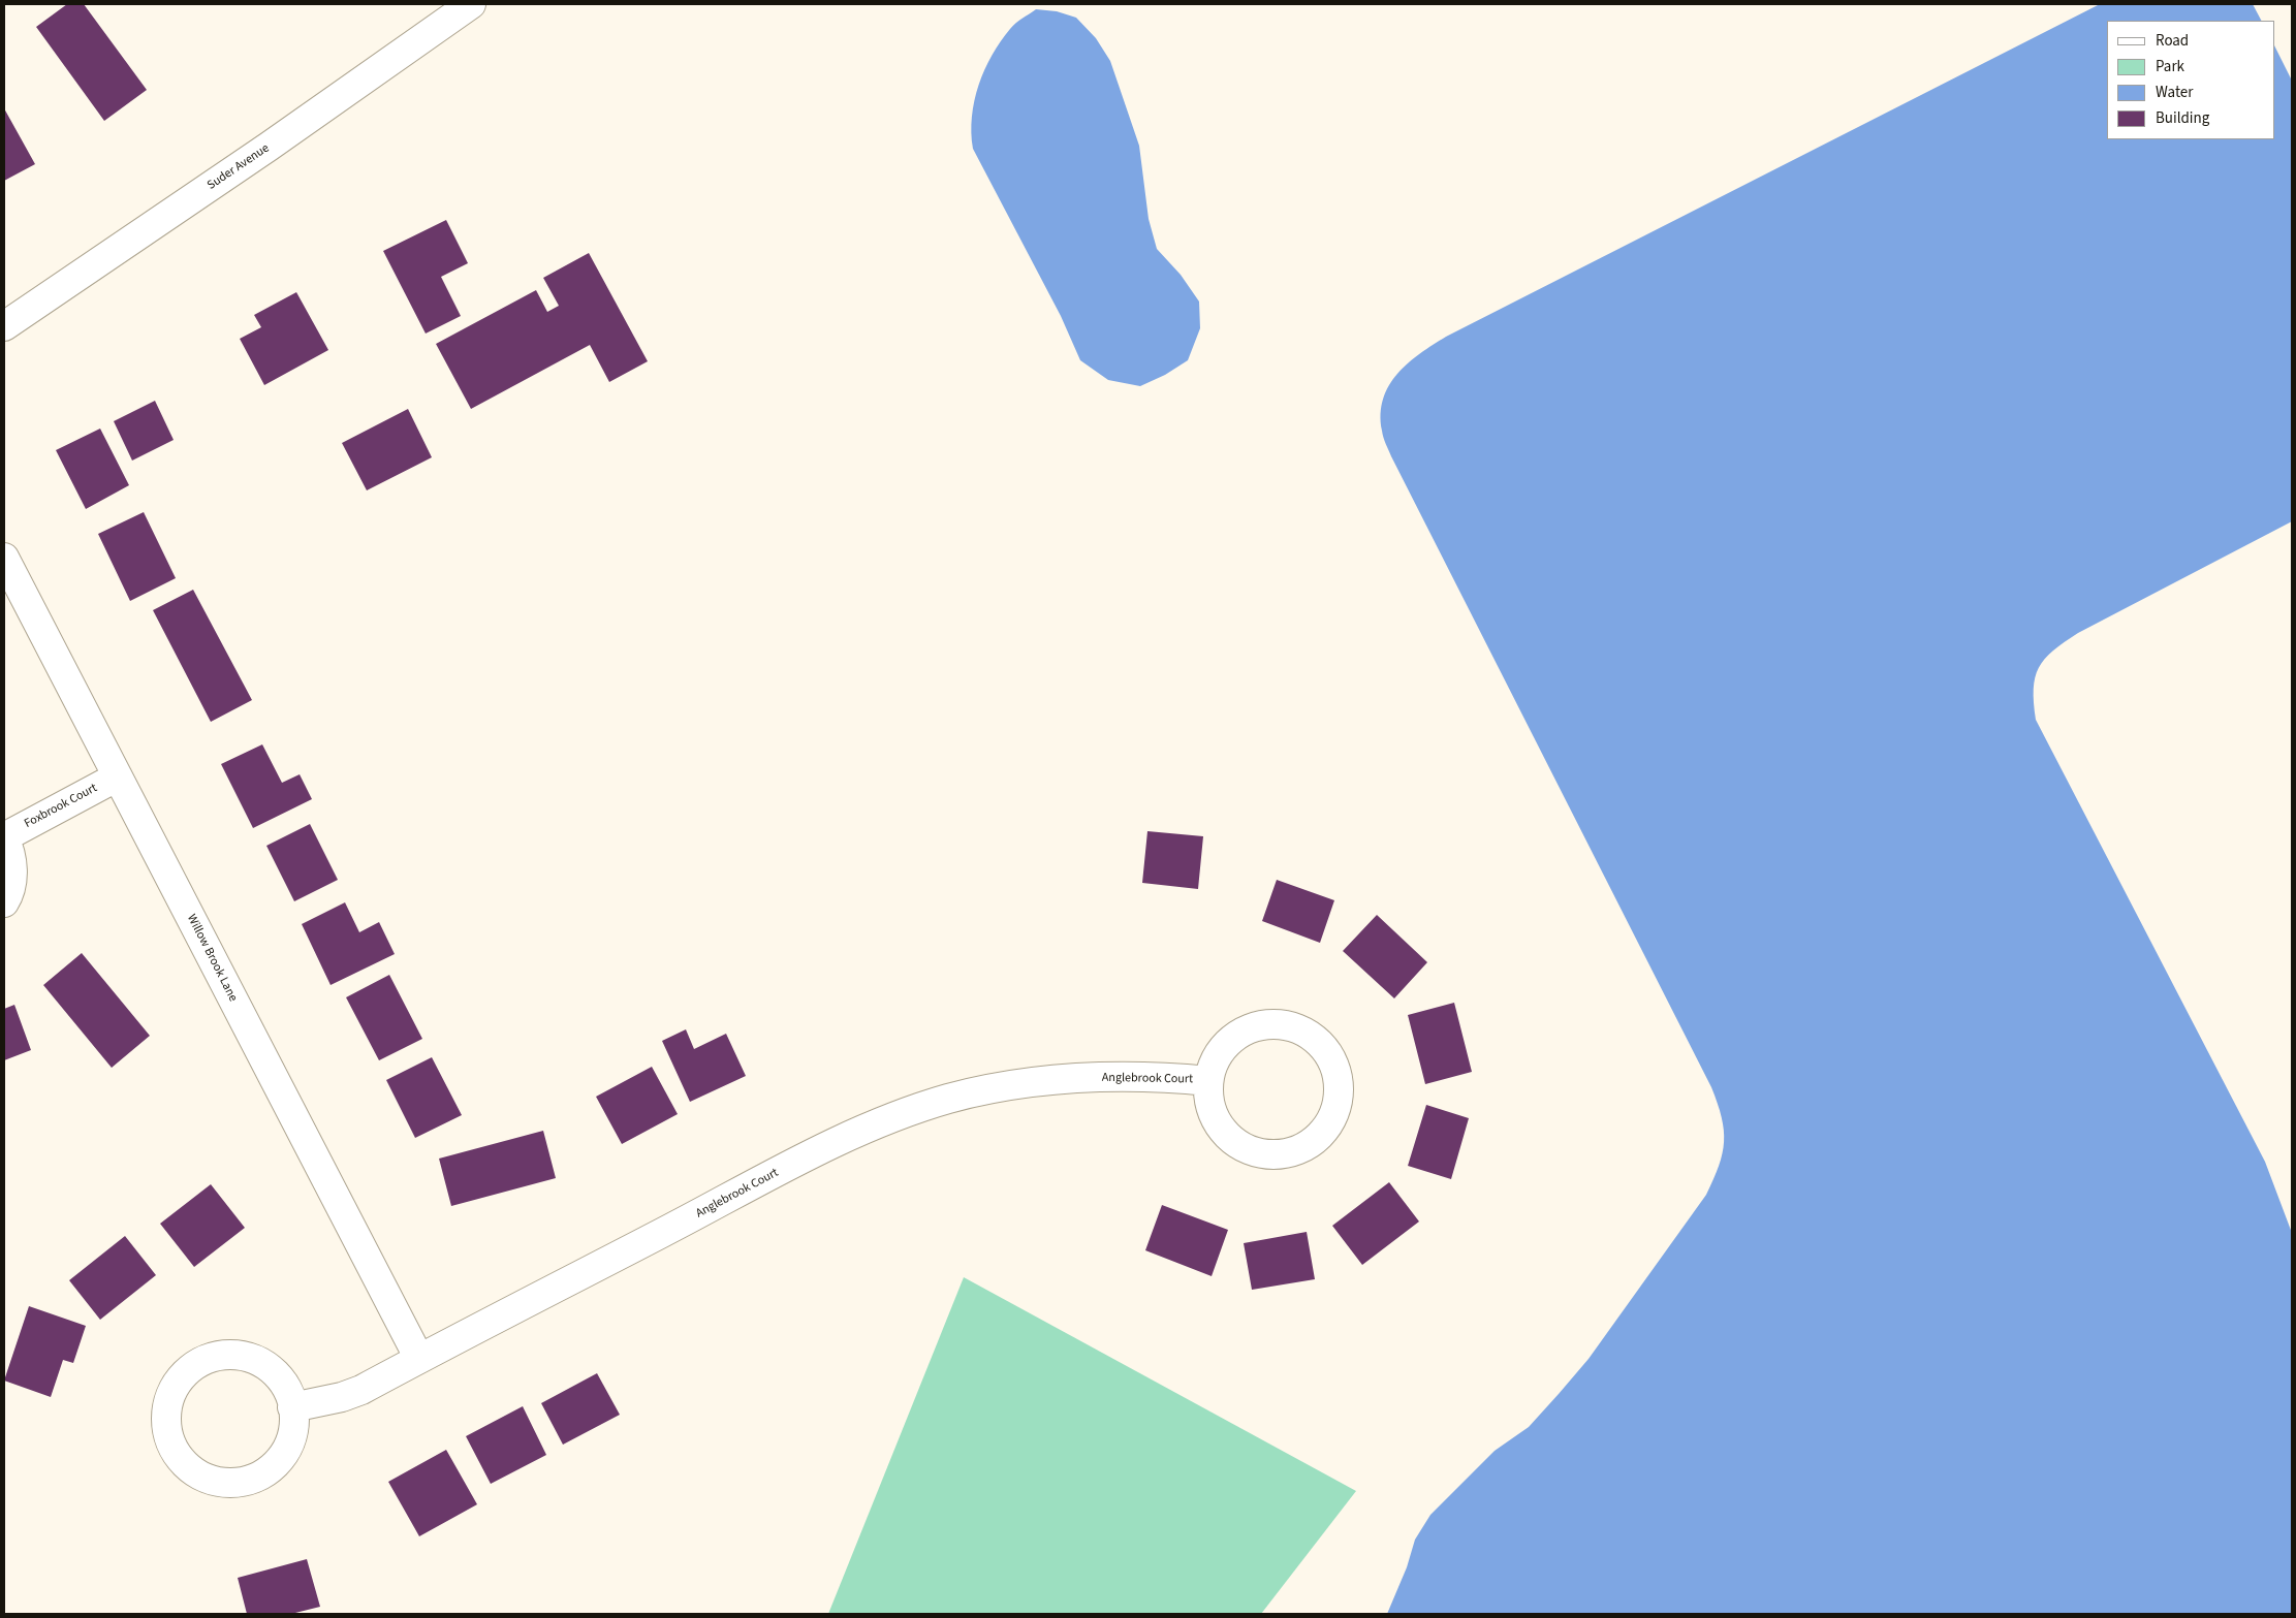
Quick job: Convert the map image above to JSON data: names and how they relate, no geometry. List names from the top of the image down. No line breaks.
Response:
{"streets":{"street":["Suder Avenue","Foxbrook Court","Willow Brook Lane","Anglebrook Court"]},"crossings":[["Foxbrook Court","Willow Brook Lane"],["Willow Brook Lane","Anglebrook Court"]],"legend":["Road","Park","Water","Building"]}
